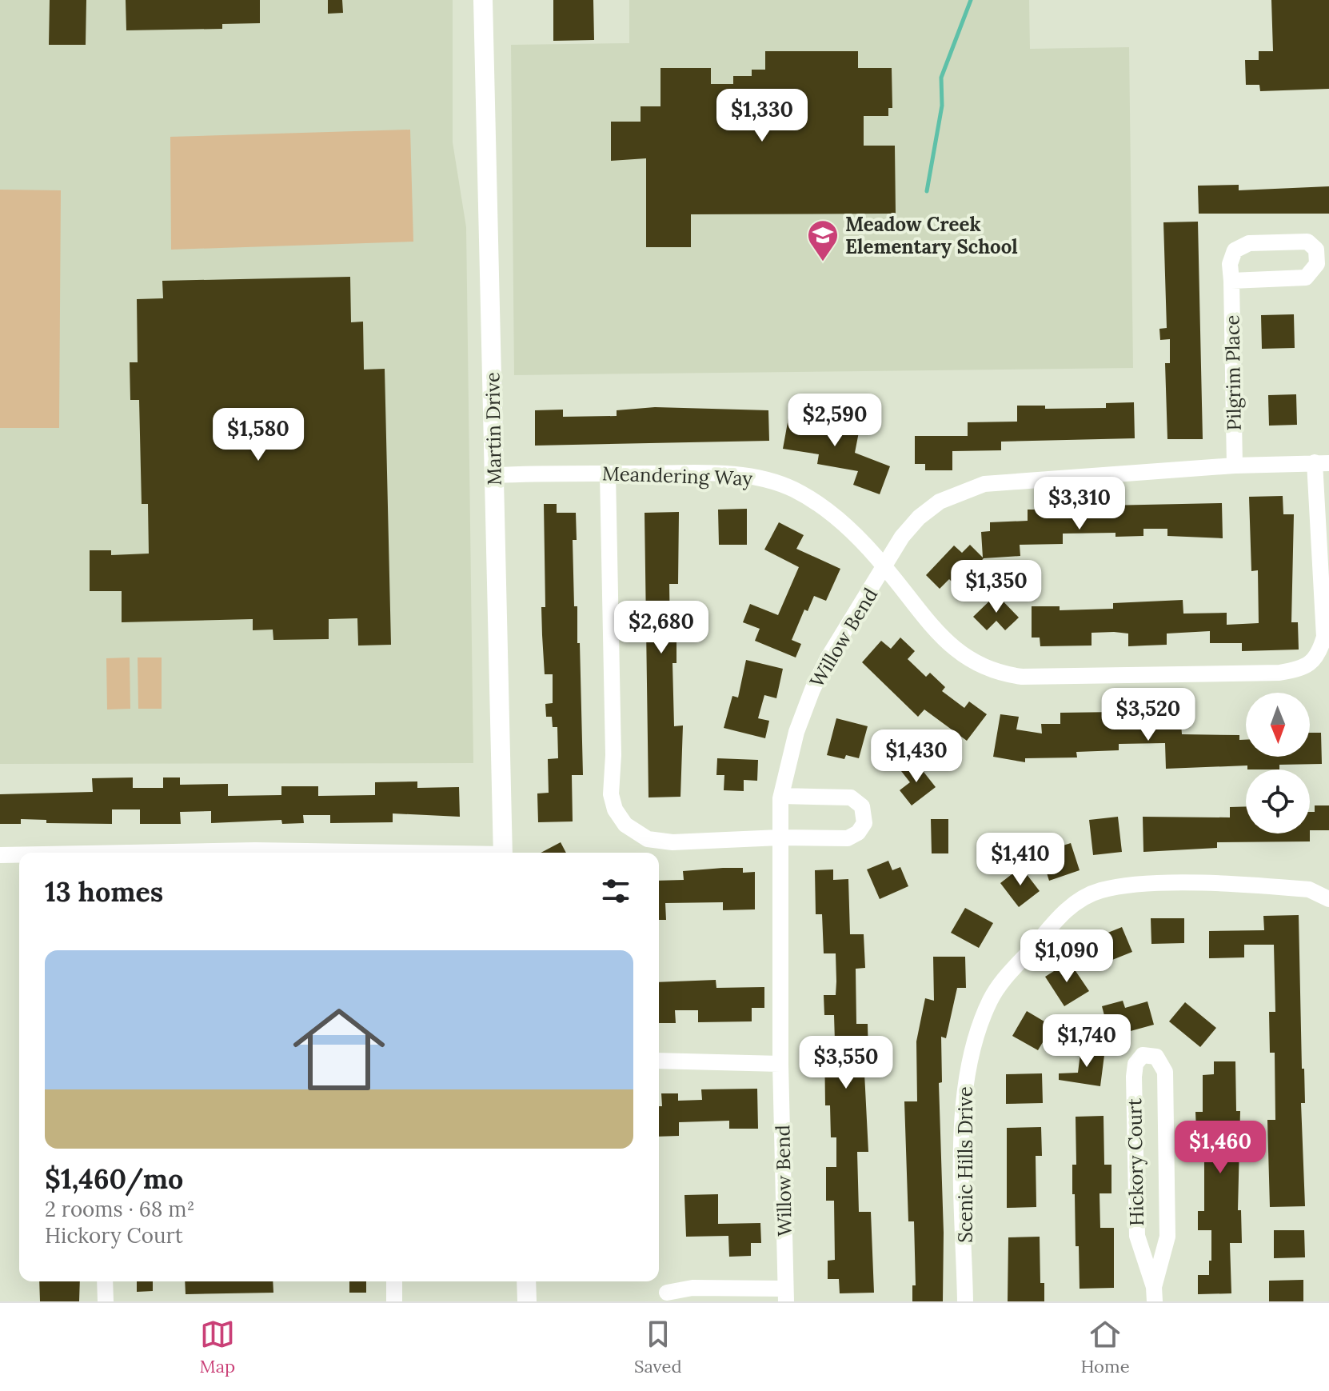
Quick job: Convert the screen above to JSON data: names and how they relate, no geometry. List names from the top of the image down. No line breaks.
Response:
{"streets":{"street":["Pilgrim Place","Martin Drive","Meandering Way","Willow Bend","Hickory Court","Scenic Hills Drive"]},"crossings":[["Pilgrim Place","Willow Bend"],["Martin Drive","Meandering Way"],["Meandering Way","Willow Bend"]],"places":{"school or university":["Meadow Creek Elementary School"]},"north":"bottom","page":{"price":["$1,330","$2,590","$1,580","$3,310","$1,350","$2,680","$3,520","$1,430","$1,410","$1,090","$1,740","$3,550","$1,460"],"heading":"13 homes","list":[{"name":"$1,460/mo","note":"2 rooms · 68 m² · Hickory Court"}],"tabs":["Map","Saved","Home"]}}
